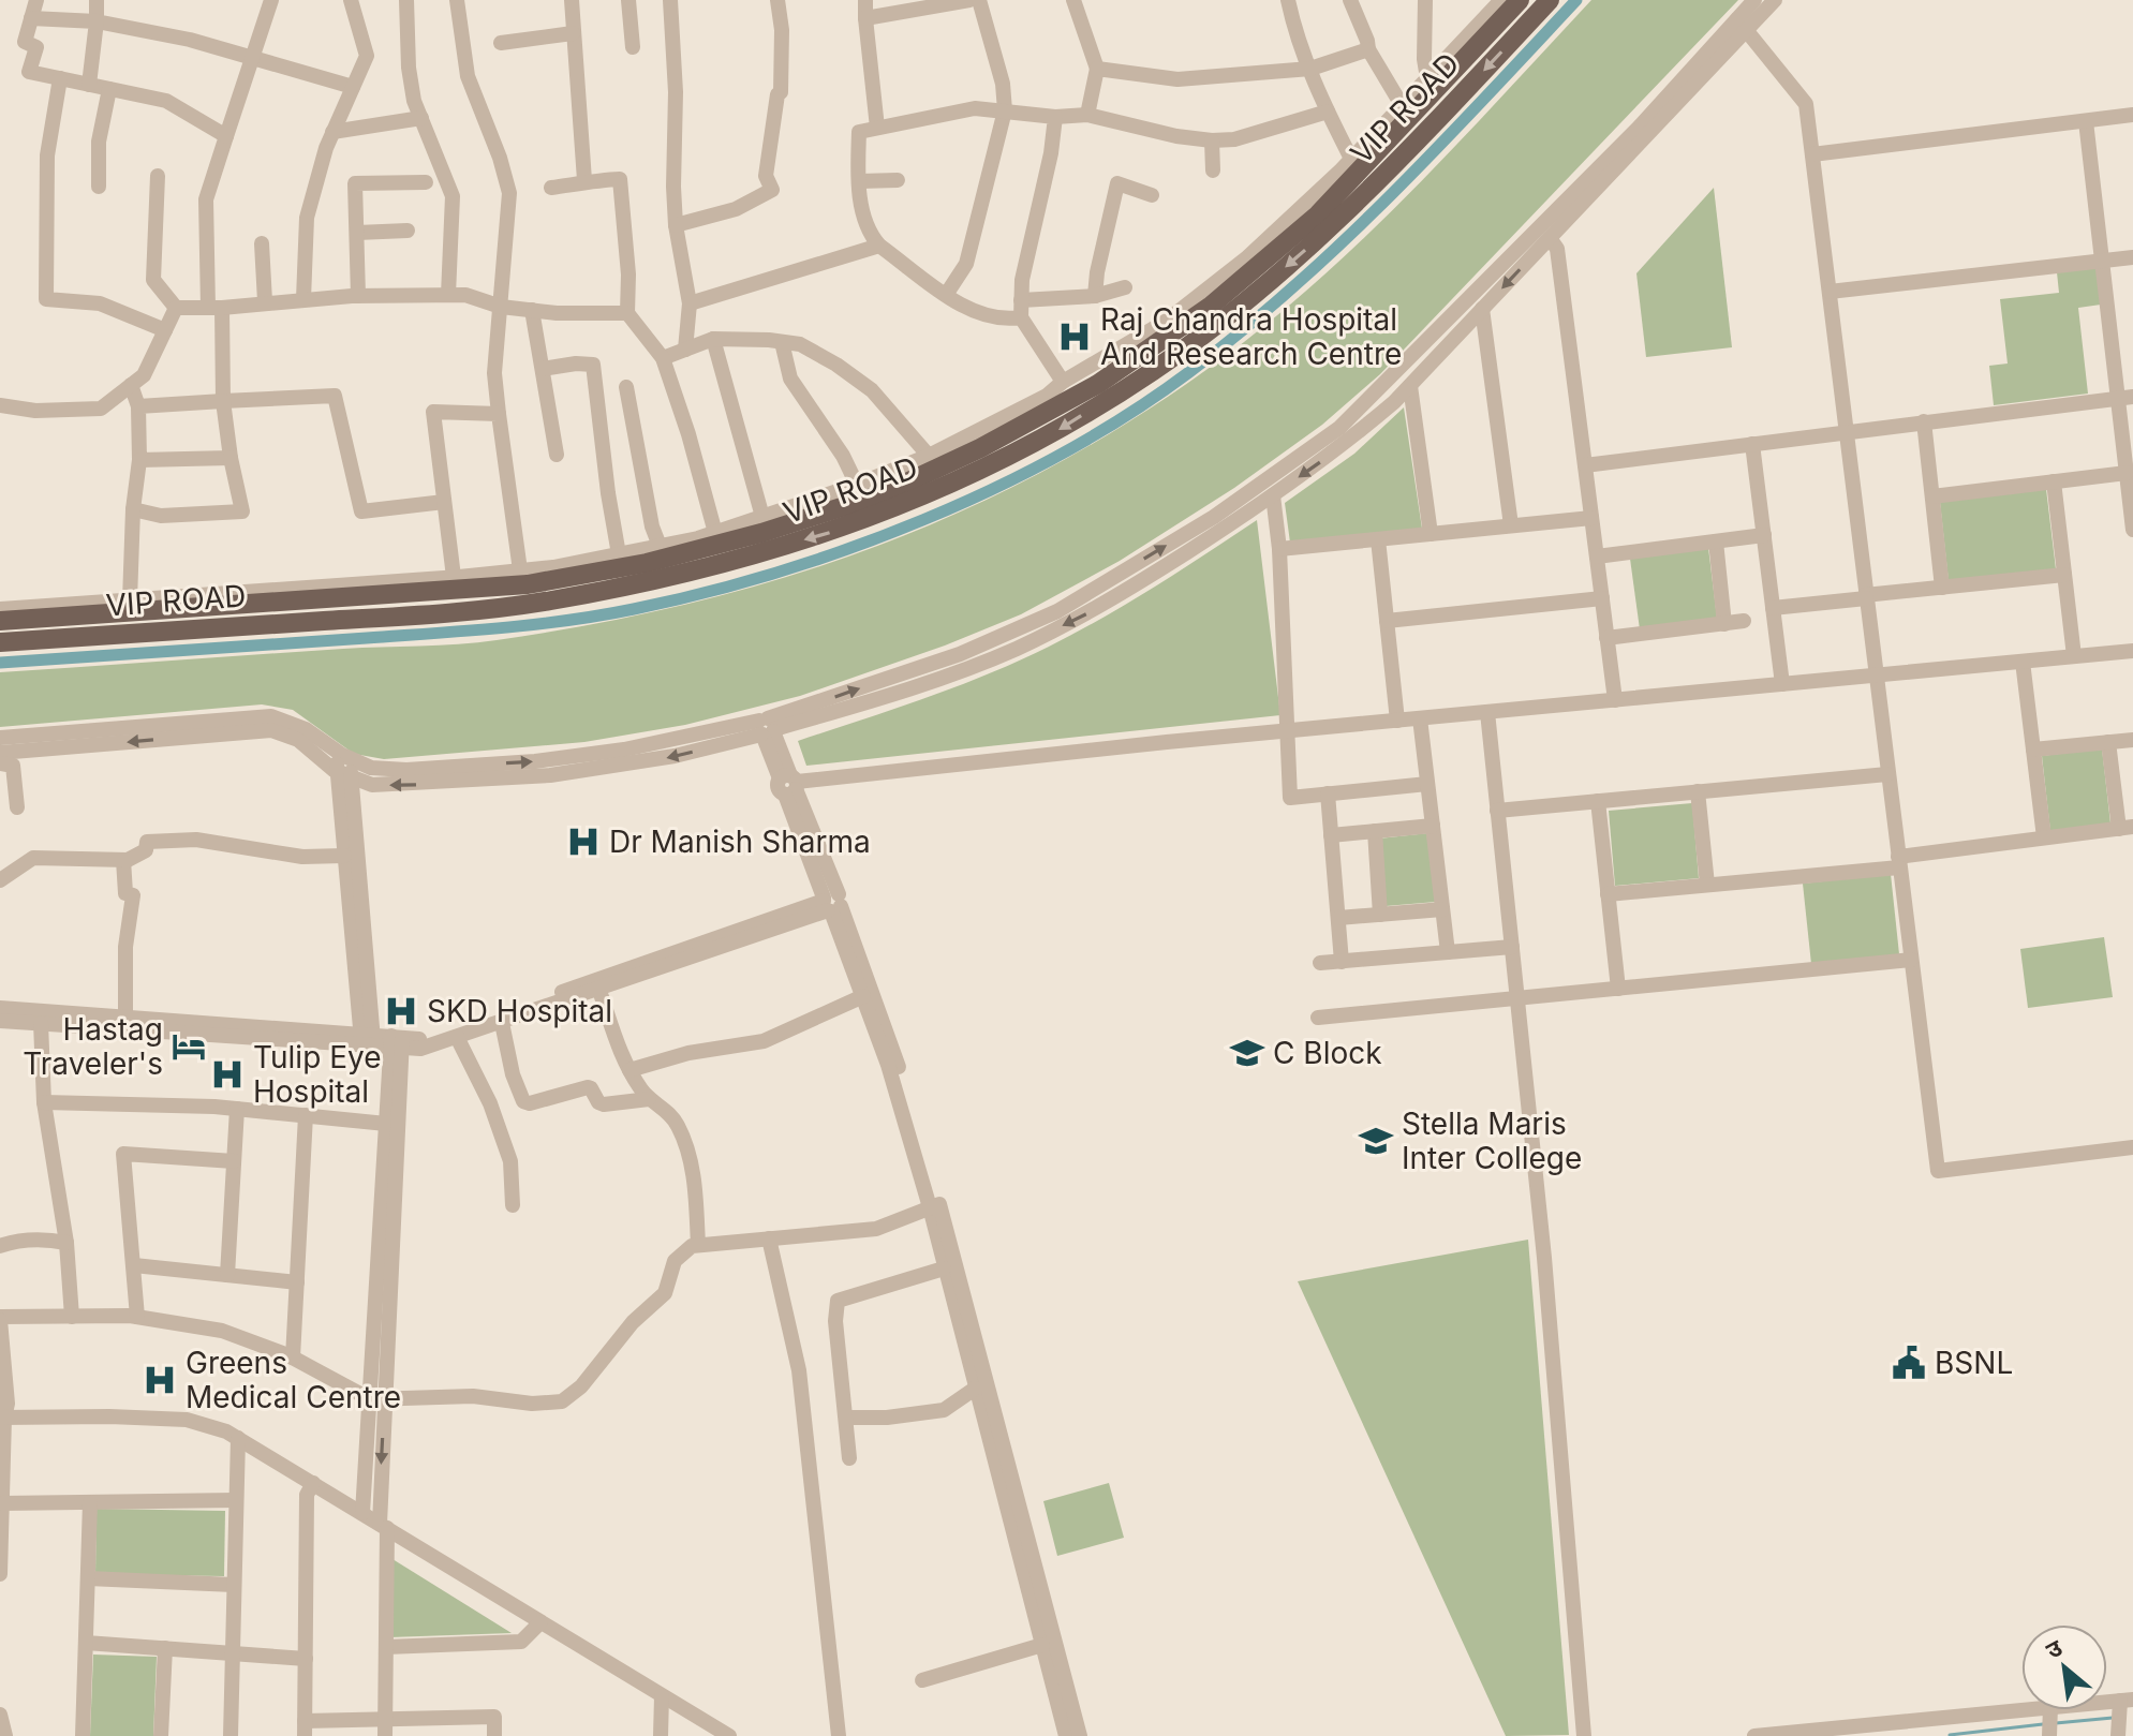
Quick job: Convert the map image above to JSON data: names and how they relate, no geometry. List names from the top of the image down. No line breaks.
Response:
{"streets":{"main road":["VIP ROAD"]},"places":{"hospital":["Raj Chandra Hospital And Research Centre","Dr Manish Sharma","SKD Hospital","Tulip Eye Hospital","Greens Medical Centre"],"hotel":["Hastag Traveler's"],"school or university":["C Block","Stella Maris Inter College"],"public building":["BSNL"]},"north":"top left"}
